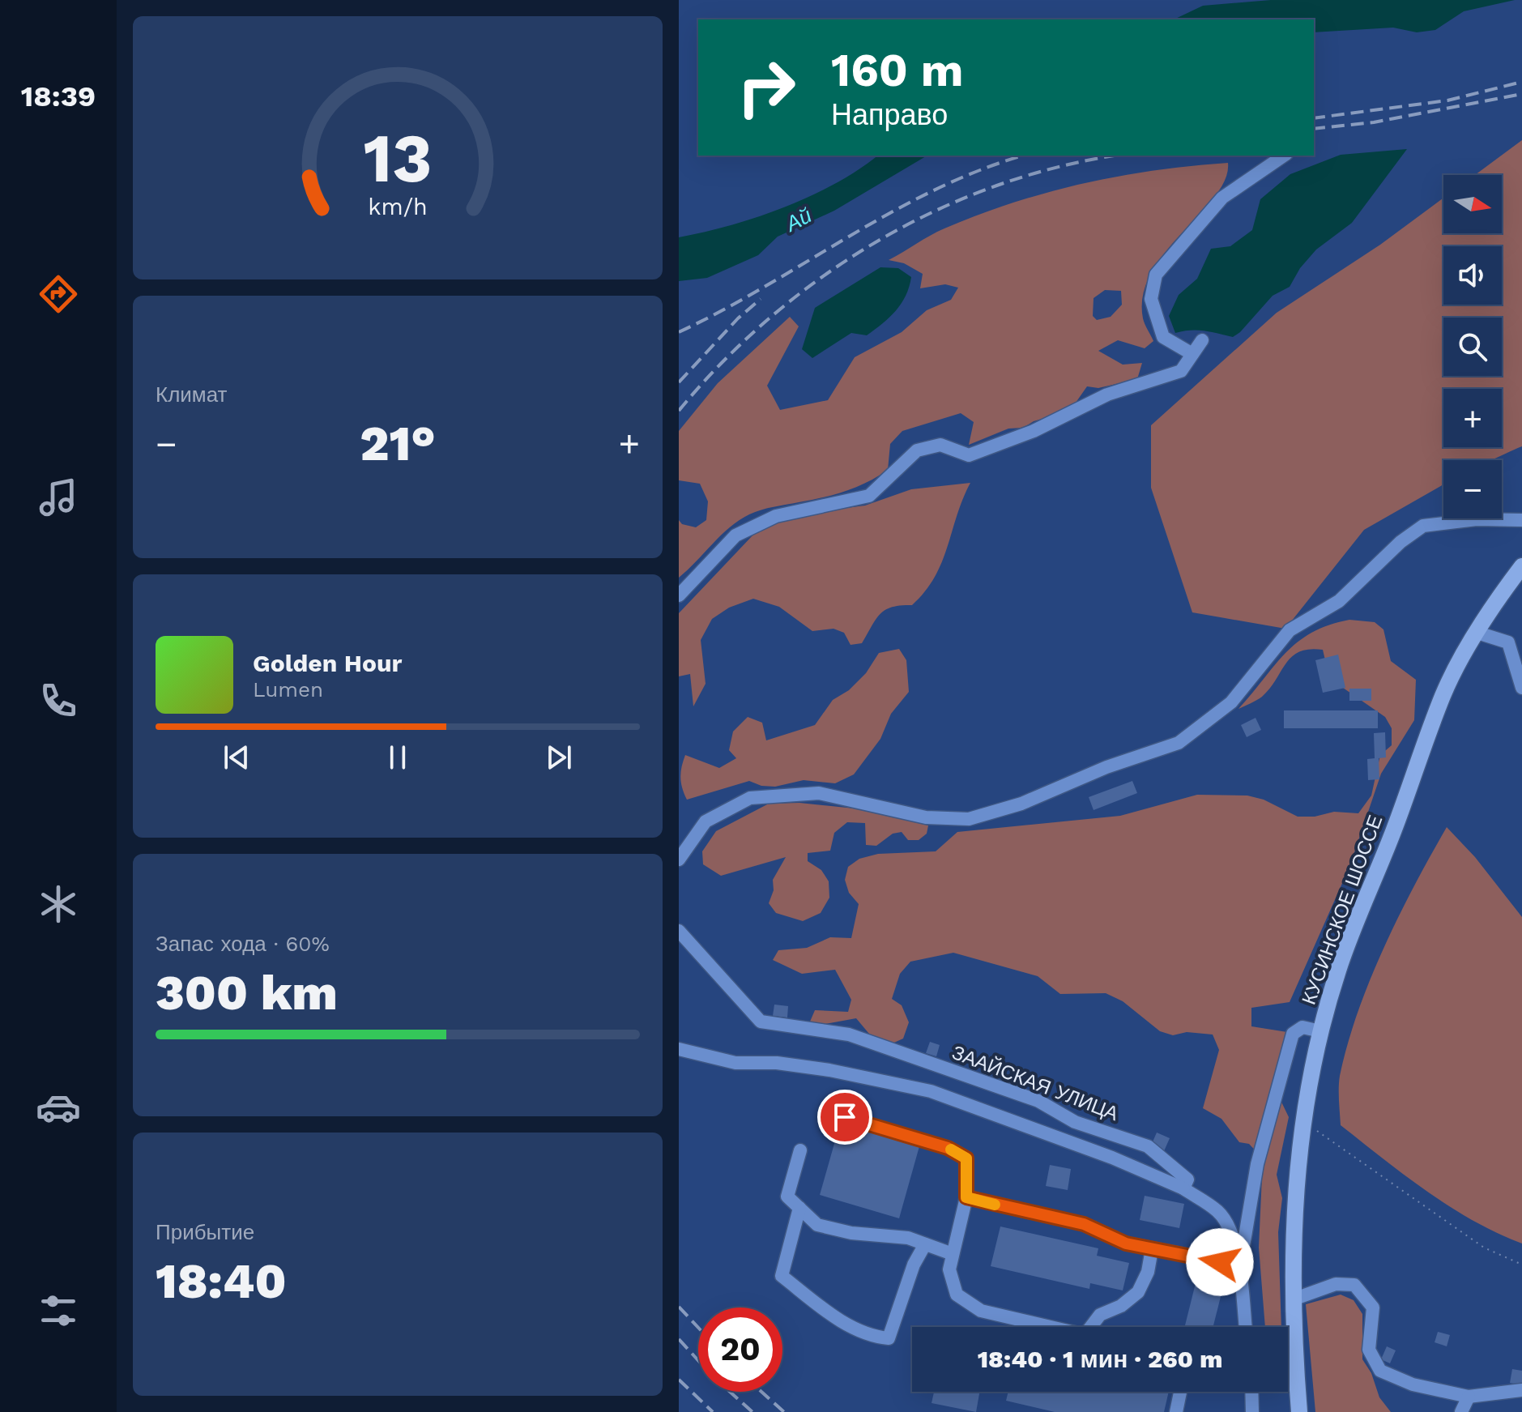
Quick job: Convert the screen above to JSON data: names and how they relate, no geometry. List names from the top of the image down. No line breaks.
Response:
{"streets":{"main road":["КУСИНСКОЕ ШОССЕ"],"street":["ЗААЙСКАЯ УЛИЦА"]},"water":["Ай"],"north":"right","page":{"tabs":"18:39","turn":["160 m","Направо"],"map_buttons":["+","−"],"tile":["Климат",["Запас хода · 60%","300 km"],["Прибытие","18:40"]],"heat":["−","21°","+"],"song":["Golden Hour","Lumen"],"limit":"20","trip":"18:40 · 1 мин · 260 m","gauge":["13","km/h"]}}
